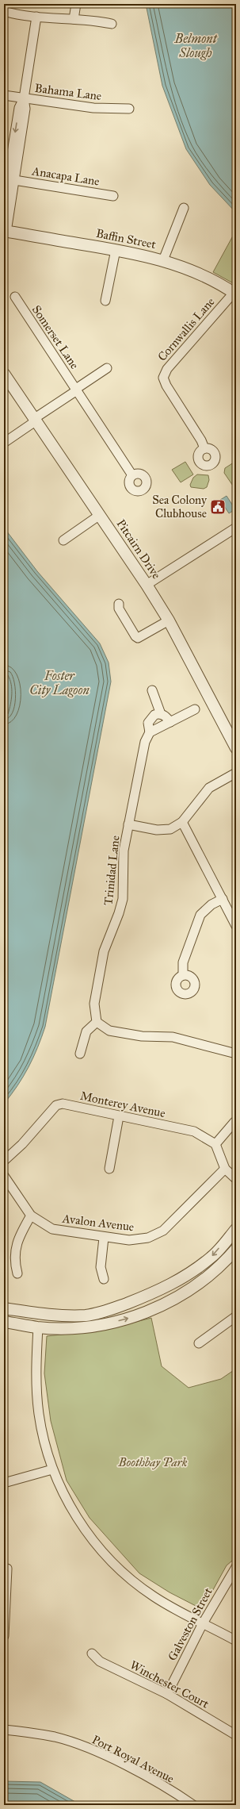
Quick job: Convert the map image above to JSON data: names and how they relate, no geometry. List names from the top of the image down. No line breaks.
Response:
{"streets":{"street":["Bahama Lane","Anacapa Lane","Baffin Street","Cornwallis Lane","Somerset Lane","Pitcairn Drive","Trinidad Lane","Monterey Avenue","Avalon Avenue","Galveston Street","Winchester Court","Port Royal Avenue"]},"crossings":[["Anacapa Lane","Baffin Street"],["Baffin Street","Cornwallis Lane"],["Galveston Street","Winchester Court"]],"water":["Belmont Slough","Foster City Lagoon"],"parks":["Boothbay Park"],"places":{"public building":["Sea Colony Clubhouse"]}}
